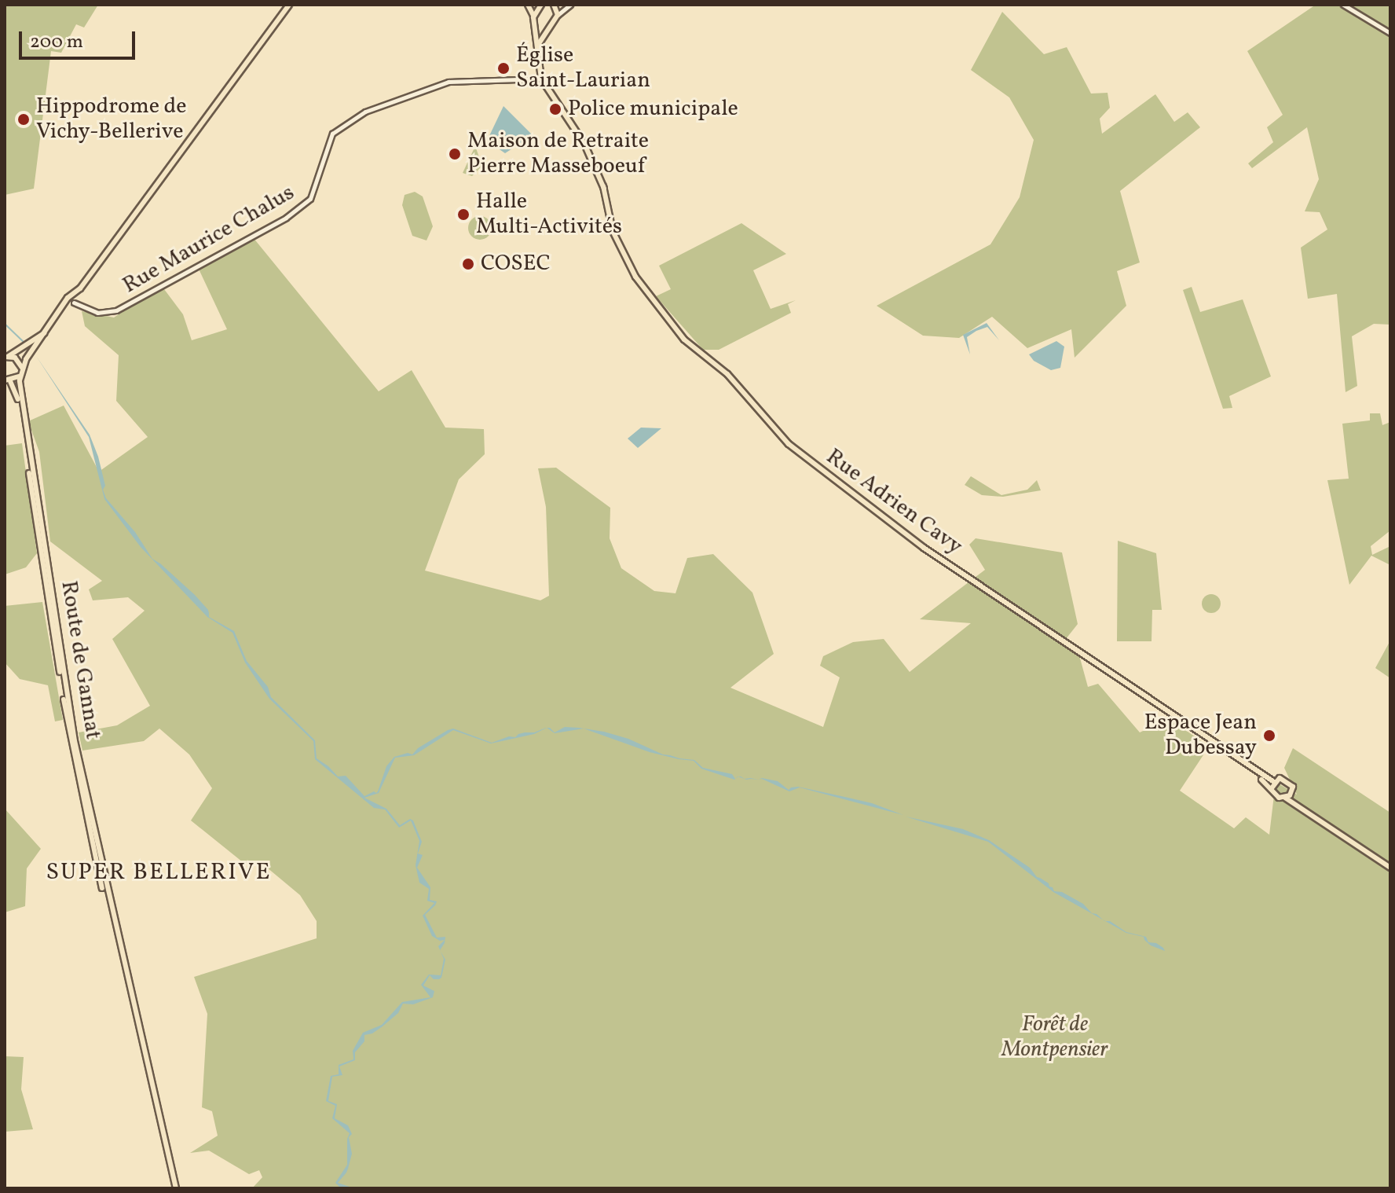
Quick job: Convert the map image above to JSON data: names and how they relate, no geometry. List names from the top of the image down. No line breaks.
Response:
{"streets":{"main road":["Rue Adrien Cavy","Route de Gannat"],"street":["Rue Maurice Chalus"]},"crossings":[["Rue Maurice Chalus","Rue Adrien Cavy"]],"districts":["SUPER BELLERIVE"],"parks":["Forêt de Montpensier"],"places":["Église Saint-Laurian","Police municipale","Hippodrome de Vichy-Bellerive","Maison de Retraite Pierre Masseboeuf","Halle Multi-Activités","COSEC","Espace Jean Dubessay"],"scale_bar":"200 m"}
